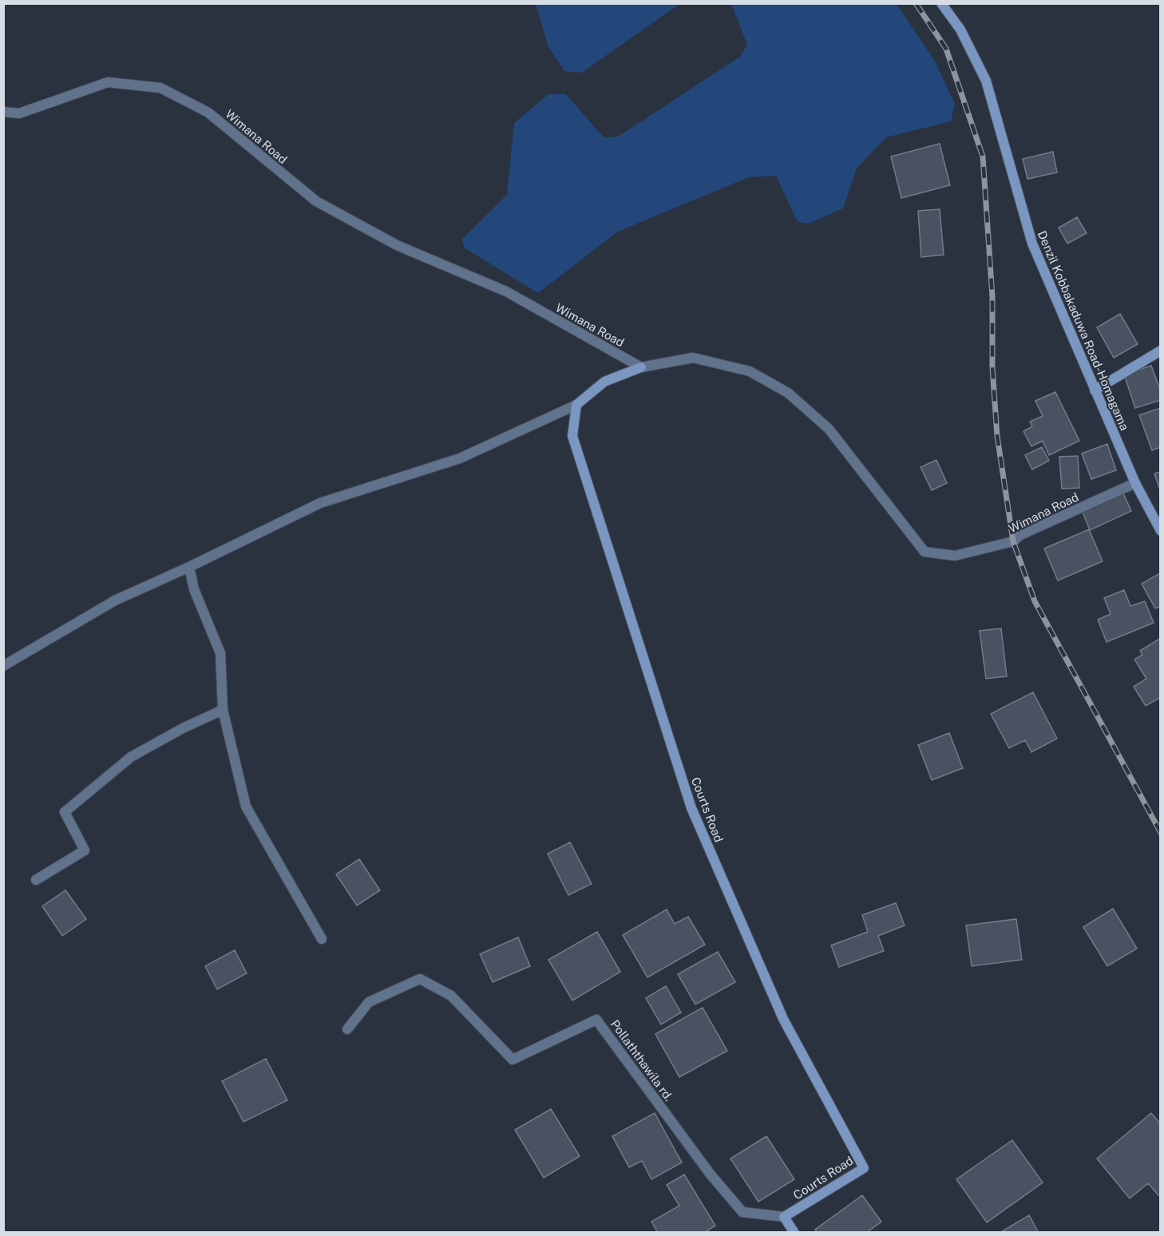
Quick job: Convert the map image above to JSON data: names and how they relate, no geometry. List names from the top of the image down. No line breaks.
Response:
{"streets":{"street":["Wimana Road","Denzil Kobbakaduwa Road-Homagama","Courts Road","Pollaththawila rd."]},"crossings":[["Wimana Road","Denzil Kobbakaduwa Road-Homagama"],["Courts Road","Pollaththawila rd."]]}
